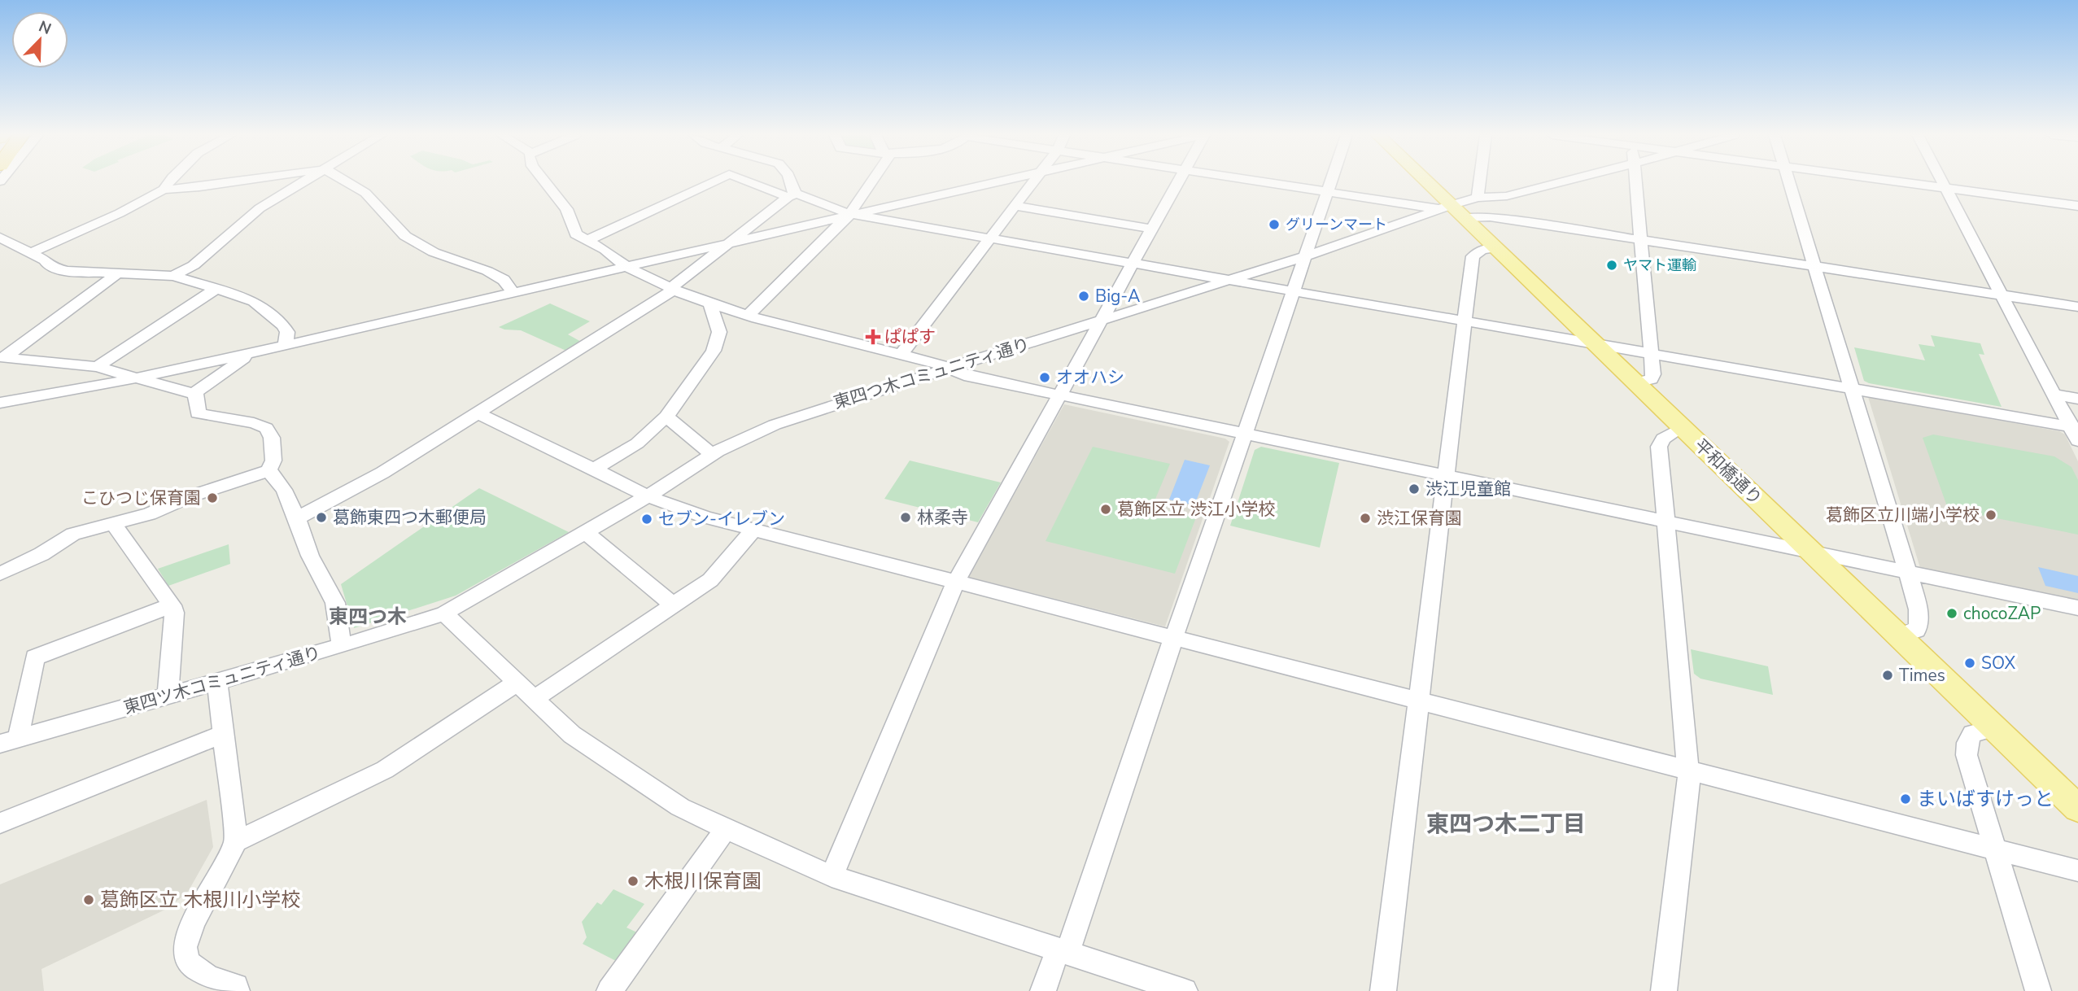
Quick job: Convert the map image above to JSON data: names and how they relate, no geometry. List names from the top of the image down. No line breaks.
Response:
{"streets":{"main road":["平和橋通り"],"street":["東四つ木コミュニティ通り","東四ツ木コミュニティ通り"]},"crossings":[["東四つ木コミュニティ通り","平和橋通り"],["東四つ木コミュニティ通り","東四ツ木コミュニティ通り"]],"districts":["東四つ木","東四つ木二丁目"],"places":{"other":["グリーンマート","ヤマト運輸","Big-A","オオハシ","渋江児童館","こひつじ保育園","葛飾区立 渋江小学校","葛飾区立川端小学校","葛飾東四つ木郵便局","林柔寺","渋江保育園","セブン-イレブン","chocoZAP","SOX","Times","まいばすけっと","木根川保育園","葛飾区立 木根川小学校"],"health":["ぱぱす"]},"north":"top right"}
